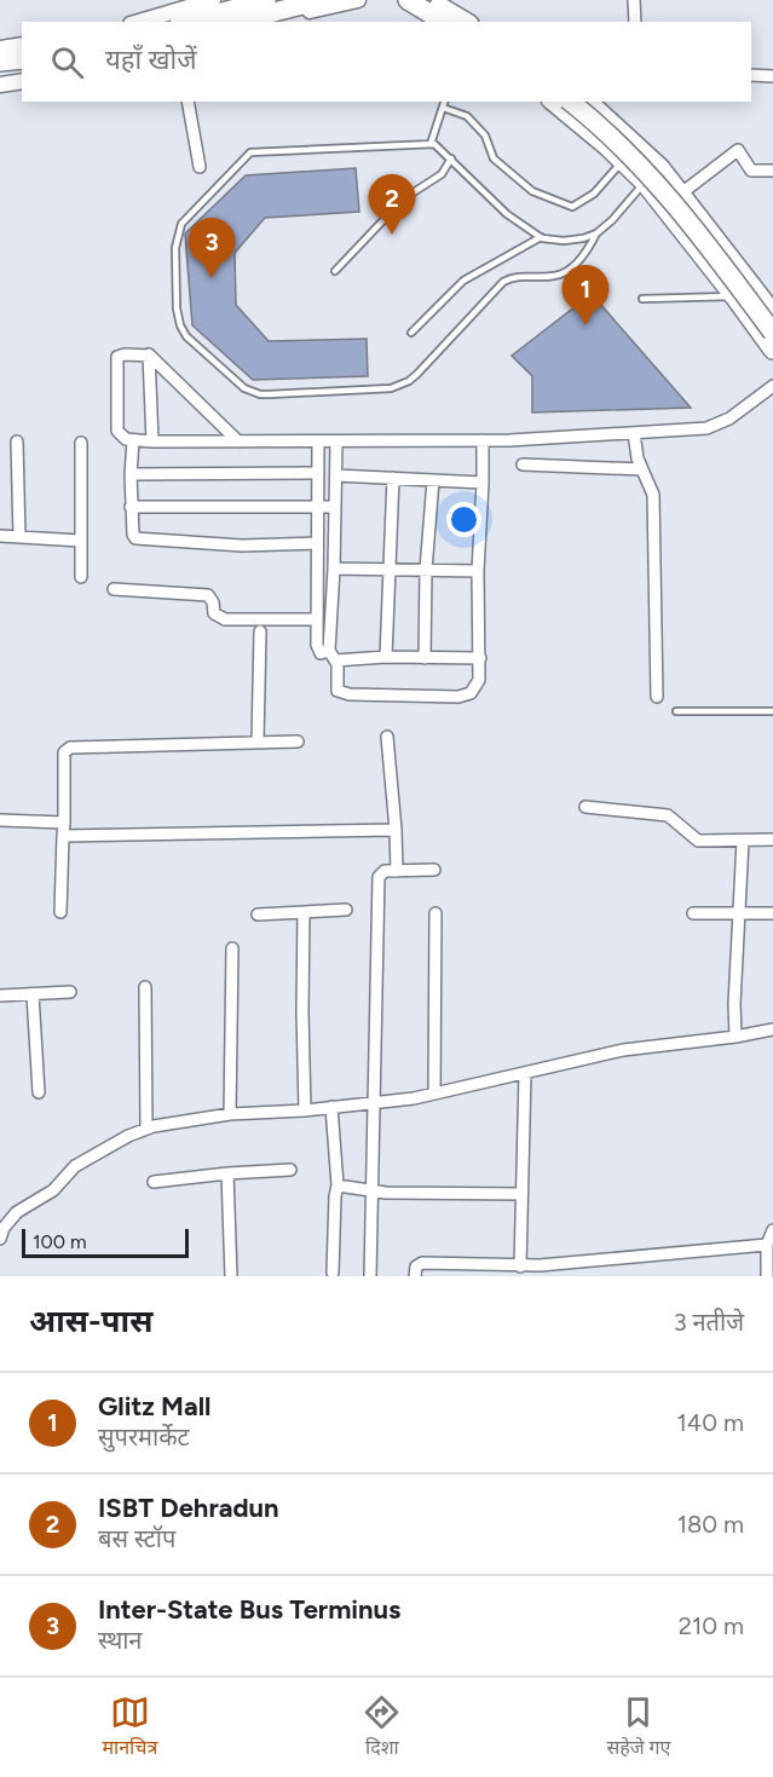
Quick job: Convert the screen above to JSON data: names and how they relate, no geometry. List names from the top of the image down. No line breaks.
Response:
{"scale_bar":"100 m","page":{"search":"यहाँ खोजें","pins":["2","3","1"],"scale":"100 m","heading":["आस-पास","3 नतीजे"],"list":[{"mark":"1","name":"Glitz Mall","note":"सुपरमार्केट","value":"140 m"},{"mark":"2","name":"ISBT Dehradun","note":"बस स्टॉप","value":"180 m"},{"mark":"3","name":"Inter-State Bus Terminus","note":"स्थान","value":"210 m"}],"nav":["मानचित्र","दिशा","सहेजे गए"]}}
